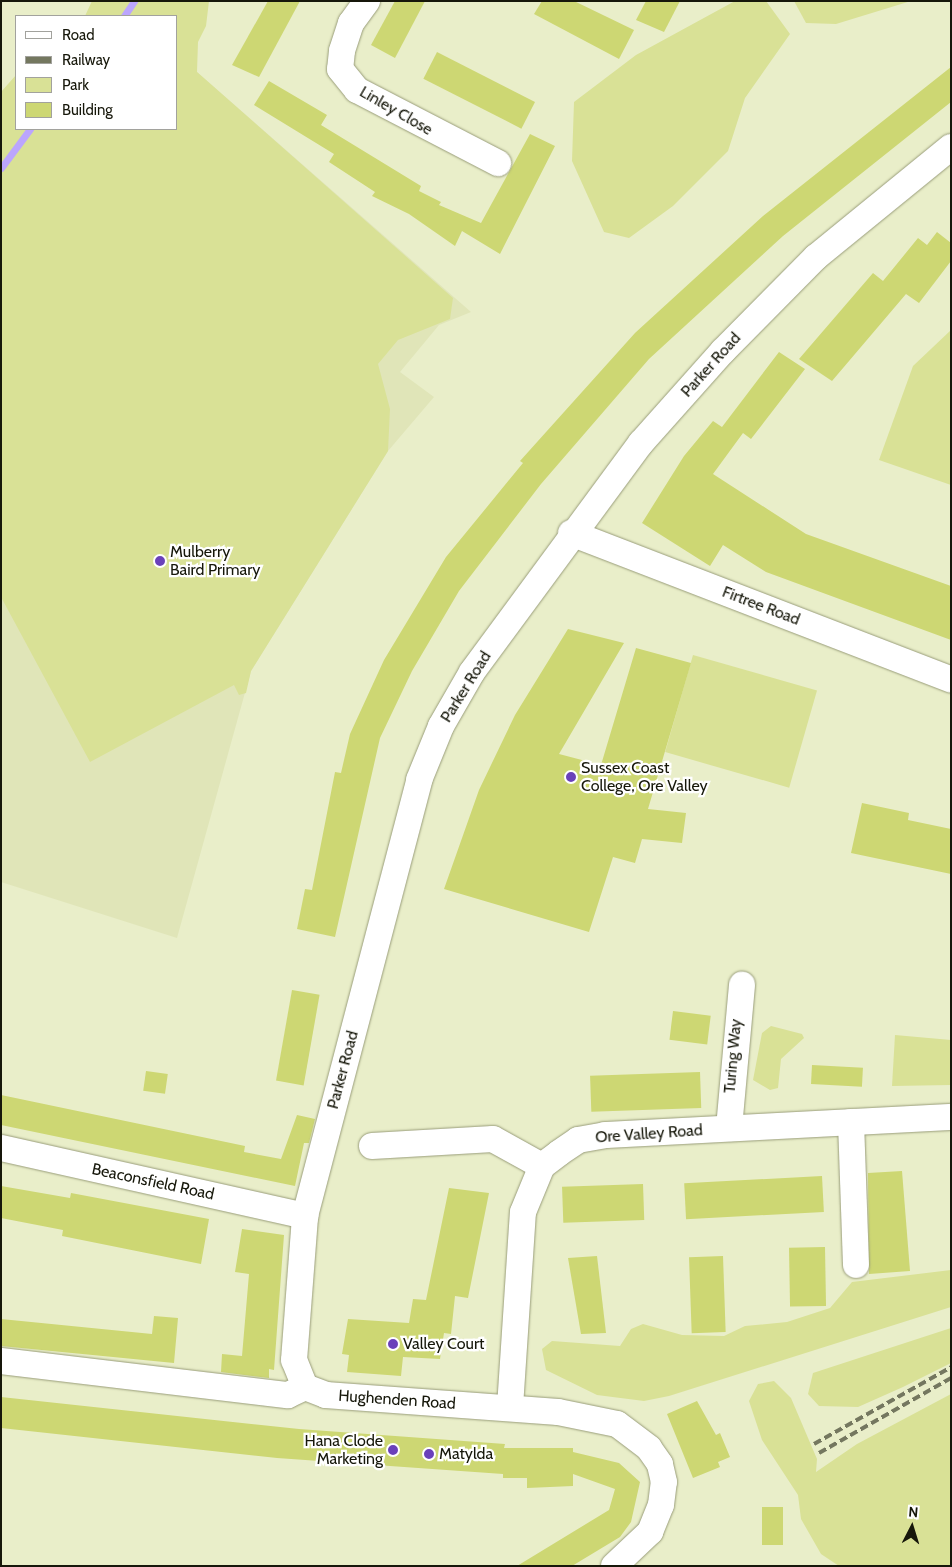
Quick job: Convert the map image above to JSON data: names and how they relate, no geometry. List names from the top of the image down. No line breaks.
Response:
{"streets":{"street":["Linley Close","Parker Road","Firtree Road","Turing Way","Ore Valley Road","Beaconsfield Road","Hughenden Road"]},"crossings":[["Parker Road","Firtree Road"],["Parker Road","Beaconsfield Road"],["Parker Road","Hughenden Road"],["Turing Way","Ore Valley Road"]],"places":["Mulberry Baird Primary","Sussex Coast College, Ore Valley","Valley Court","Hana Clode Marketing","Matylda"],"legend":["Road","Railway","Park","Building"],"north":"top"}
